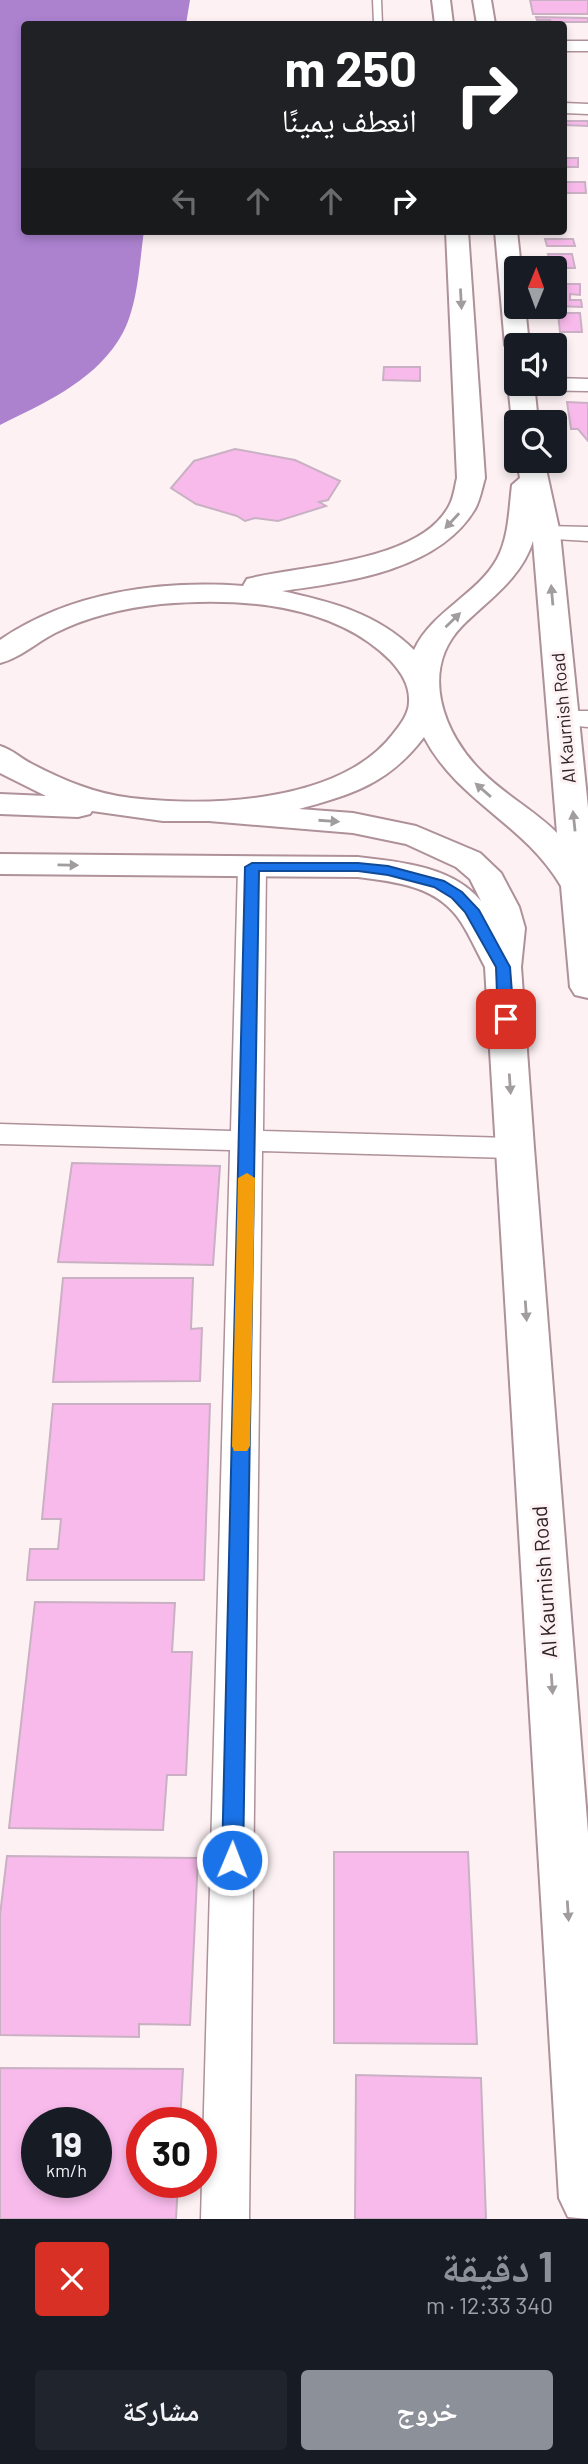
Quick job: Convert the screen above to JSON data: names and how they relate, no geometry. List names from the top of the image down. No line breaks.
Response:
{"streets":{"street":["Al Kaurnish Road"]},"north":"top","page":{"turn":["250 m","انعطف يمينًا"],"speed":"19 km/h","limit":"30","heading":["1 دقيقة","340 m · 12:33"],"buttons":["خروج","مشاركة"]}}
